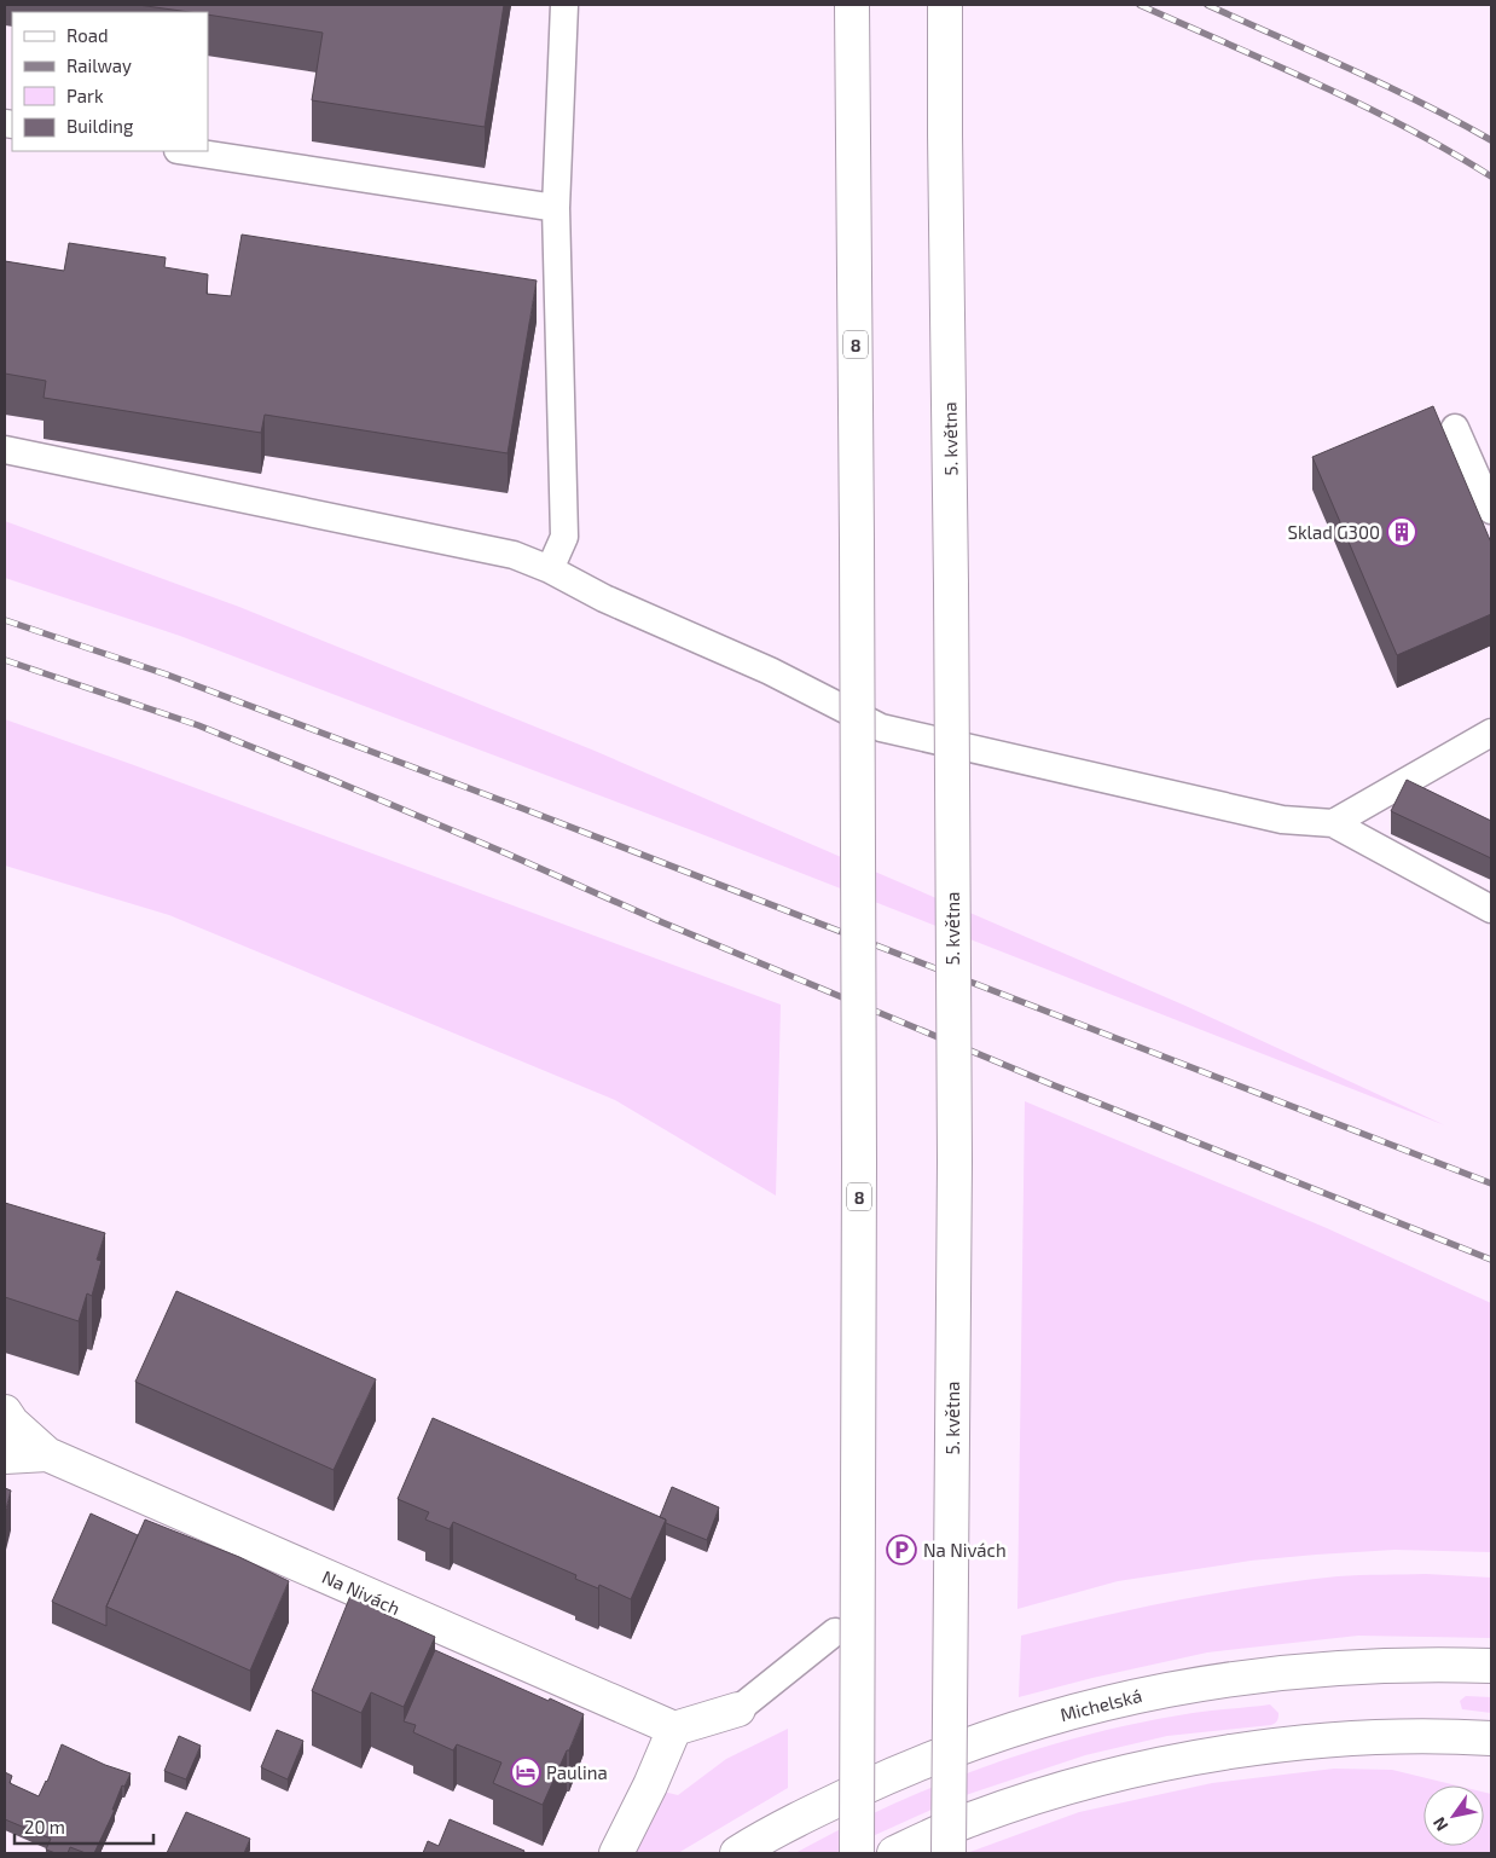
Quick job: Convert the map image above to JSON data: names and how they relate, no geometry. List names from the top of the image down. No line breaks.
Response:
{"streets":{"main road":["8","5. května","Na Nivách","Michelská"]},"places":{"building":["Sklad G300"],"parking":["Na Nivách"],"hotel":["Paulina"]},"legend":["Road","Railway","Park","Building"],"scale_bar":"20 m","north":"bottom left"}
